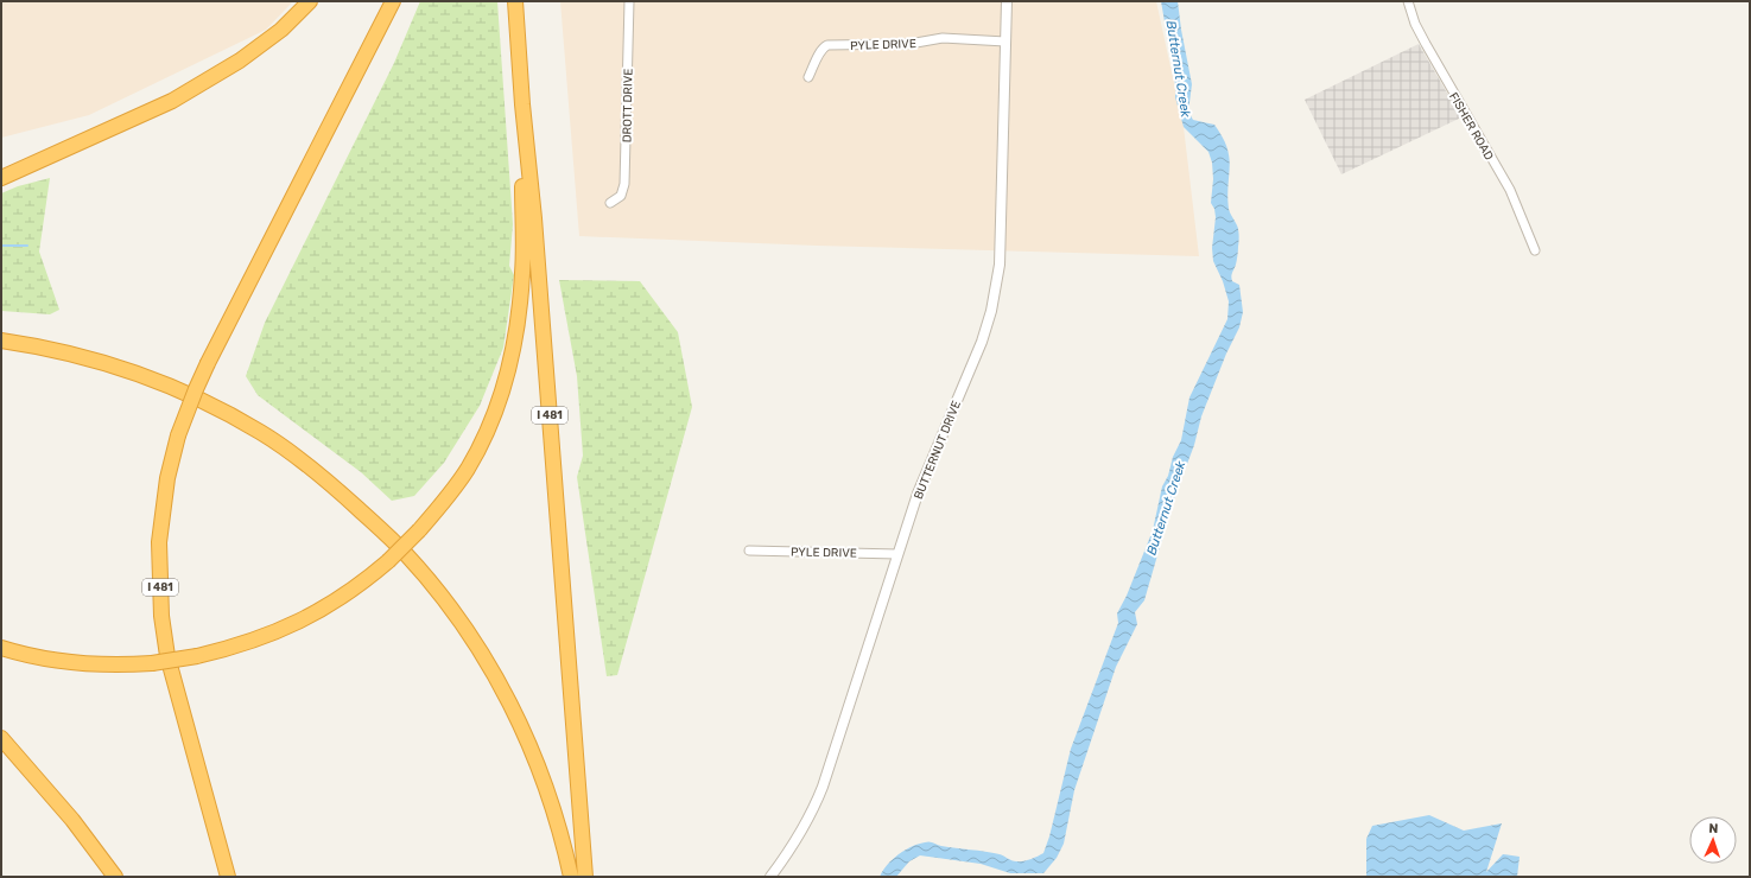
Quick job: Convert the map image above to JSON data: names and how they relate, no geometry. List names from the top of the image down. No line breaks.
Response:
{"streets":{"highway":["I 481"],"street":["PYLE DRIVE","DROTT DRIVE","FISHER ROAD","BUTTERNUT DRIVE"]},"crossings":[["PYLE DRIVE","BUTTERNUT DRIVE"]],"water":["Butternut Creek"],"north":"top"}
